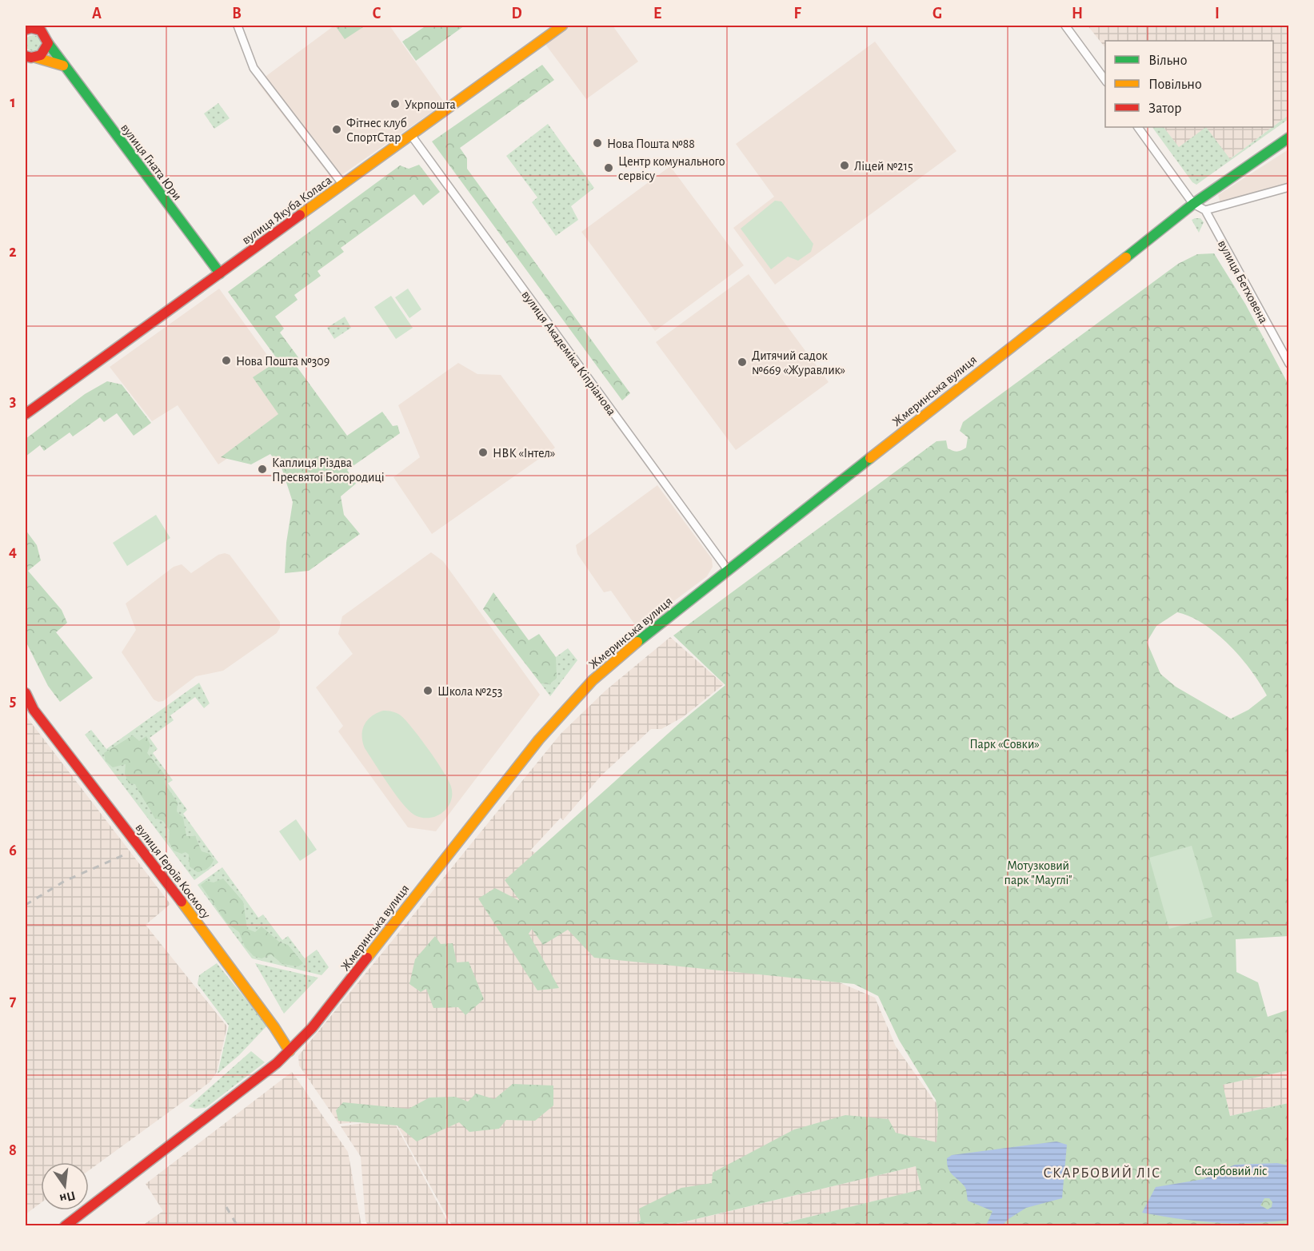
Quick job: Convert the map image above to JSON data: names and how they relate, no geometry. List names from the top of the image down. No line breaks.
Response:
{"streets":{"main road":["вулиця Гната Юри","вулиця Якуба Коласа","Жмеринська вулиця","вулиця Героїв Космосу"],"street":["вулиця Бетховена","вулиця Академіка Кіпріанова"]},"crossings":[["вулиця Гната Юри","вулиця Якуба Коласа"],["вулиця Якуба Коласа","вулиця Академіка Кіпріанова"],["вулиця Академіка Кіпріанова","Жмеринська вулиця"],["Жмеринська вулиця","вулиця Героїв Космосу"]],"districts":["СКАРБОВИЙ ЛІС"],"parks":["Парк «Совки»","Мотузковий парк \"Мауглі\"","Скарбовий ліс"],"places":["Укрпошта","Фітнес клуб СпортСтар","Нова Пошта №88","Ліцей №215","Центр комунального сервісу","Нова Пошта №309","Дитячий садок №669 «Журавлик»","НВК «Інтел»","Каплиця Різдва Пресвятої Богородиці","Школа №253"],"legend":["Вільно","Повільно","Затор"],"north":"bottom","grid":{"columns":["A","B","C","D","E","F","G","H","I"],"rows":["1","2","3","4","5","6","7","8"]}}
